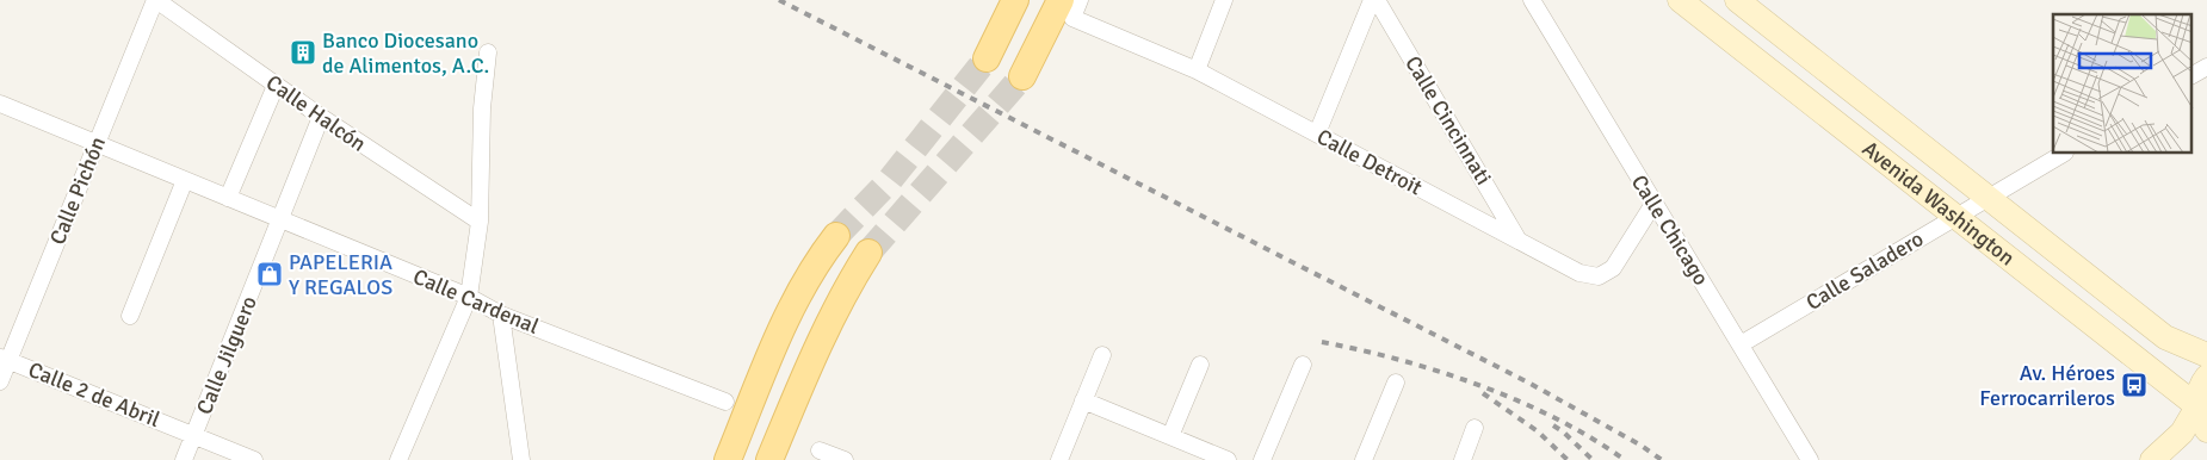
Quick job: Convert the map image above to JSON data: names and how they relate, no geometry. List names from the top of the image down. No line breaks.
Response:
{"streets":{"main road":["Avenida Washington"],"street":["Calle Halcón","Calle Cincinnati","Calle Detroit","Calle Pichón","Calle Chicago","Calle Saladero","Calle Cardenal","Calle Jilguero","Calle 2 de Abril"]},"crossings":[["Calle Halcón","Calle Pichón"],["Calle Halcón","Calle Jilguero"],["Calle Cincinnati","Calle Detroit"],["Calle Detroit","Calle Chicago"],["Calle Pichón","Calle Cardenal"],["Calle Pichón","Calle 2 de Abril"],["Avenida Washington","Calle Saladero"],["Calle Chicago","Calle Saladero"],["Calle Cardenal","Calle Jilguero"],["Calle Jilguero","Calle 2 de Abril"]],"places":{"building":["Banco Diocesano de Alimentos, A.C."],"shop":["PAPELERIA Y REGALOS"],"bus stop":["Av. Héroes Ferrocarrileros"]}}
